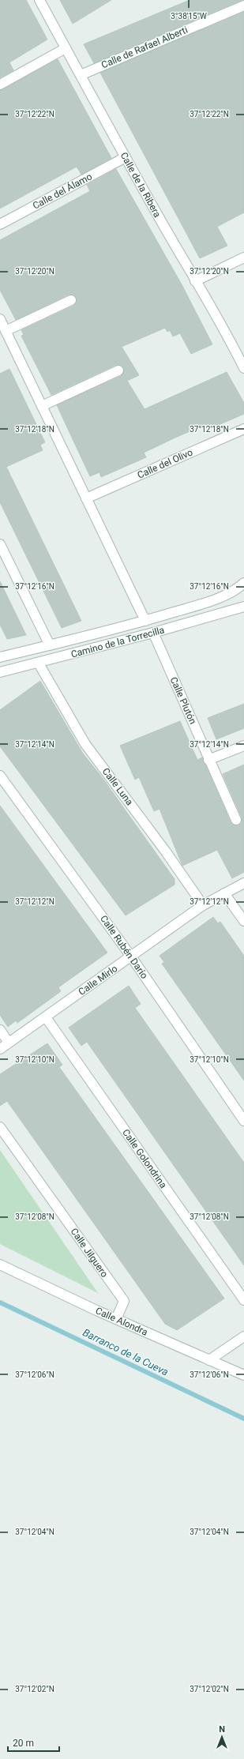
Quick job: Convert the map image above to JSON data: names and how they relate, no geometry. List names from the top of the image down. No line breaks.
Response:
{"streets":{"street":["Calle de Rafael Alberti","Calle de la Ribera","Calle del Álamo","Calle del Olivo","Camino de la Torrecilla","Calle Plutón","Calle Luna","Calle Rubén Darío","Calle Mirlo","Calle Golondrina","Calle Jilguero","Calle Alondra"]},"crossings":[["Calle de Rafael Alberti","Calle de la Ribera"],["Calle de la Ribera","Calle del Álamo"],["Camino de la Torrecilla","Calle Plutón"],["Camino de la Torrecilla","Calle Luna"],["Calle Luna","Calle Mirlo"],["Calle Rubén Darío","Calle Mirlo"],["Calle Mirlo","Calle Golondrina"],["Calle Jilguero","Calle Alondra"]],"water":["Barranco de la Cueva"],"scale_bar":"20 m","north":"top","coordinates":["3°38'15\"W","37°12'22\"N","37°12'20\"N","37°12'18\"N","37°12'16\"N","37°12'14\"N","37°12'12\"N","37°12'10\"N","37°12'08\"N","37°12'06\"N","37°12'04\"N","37°12'02\"N"]}
